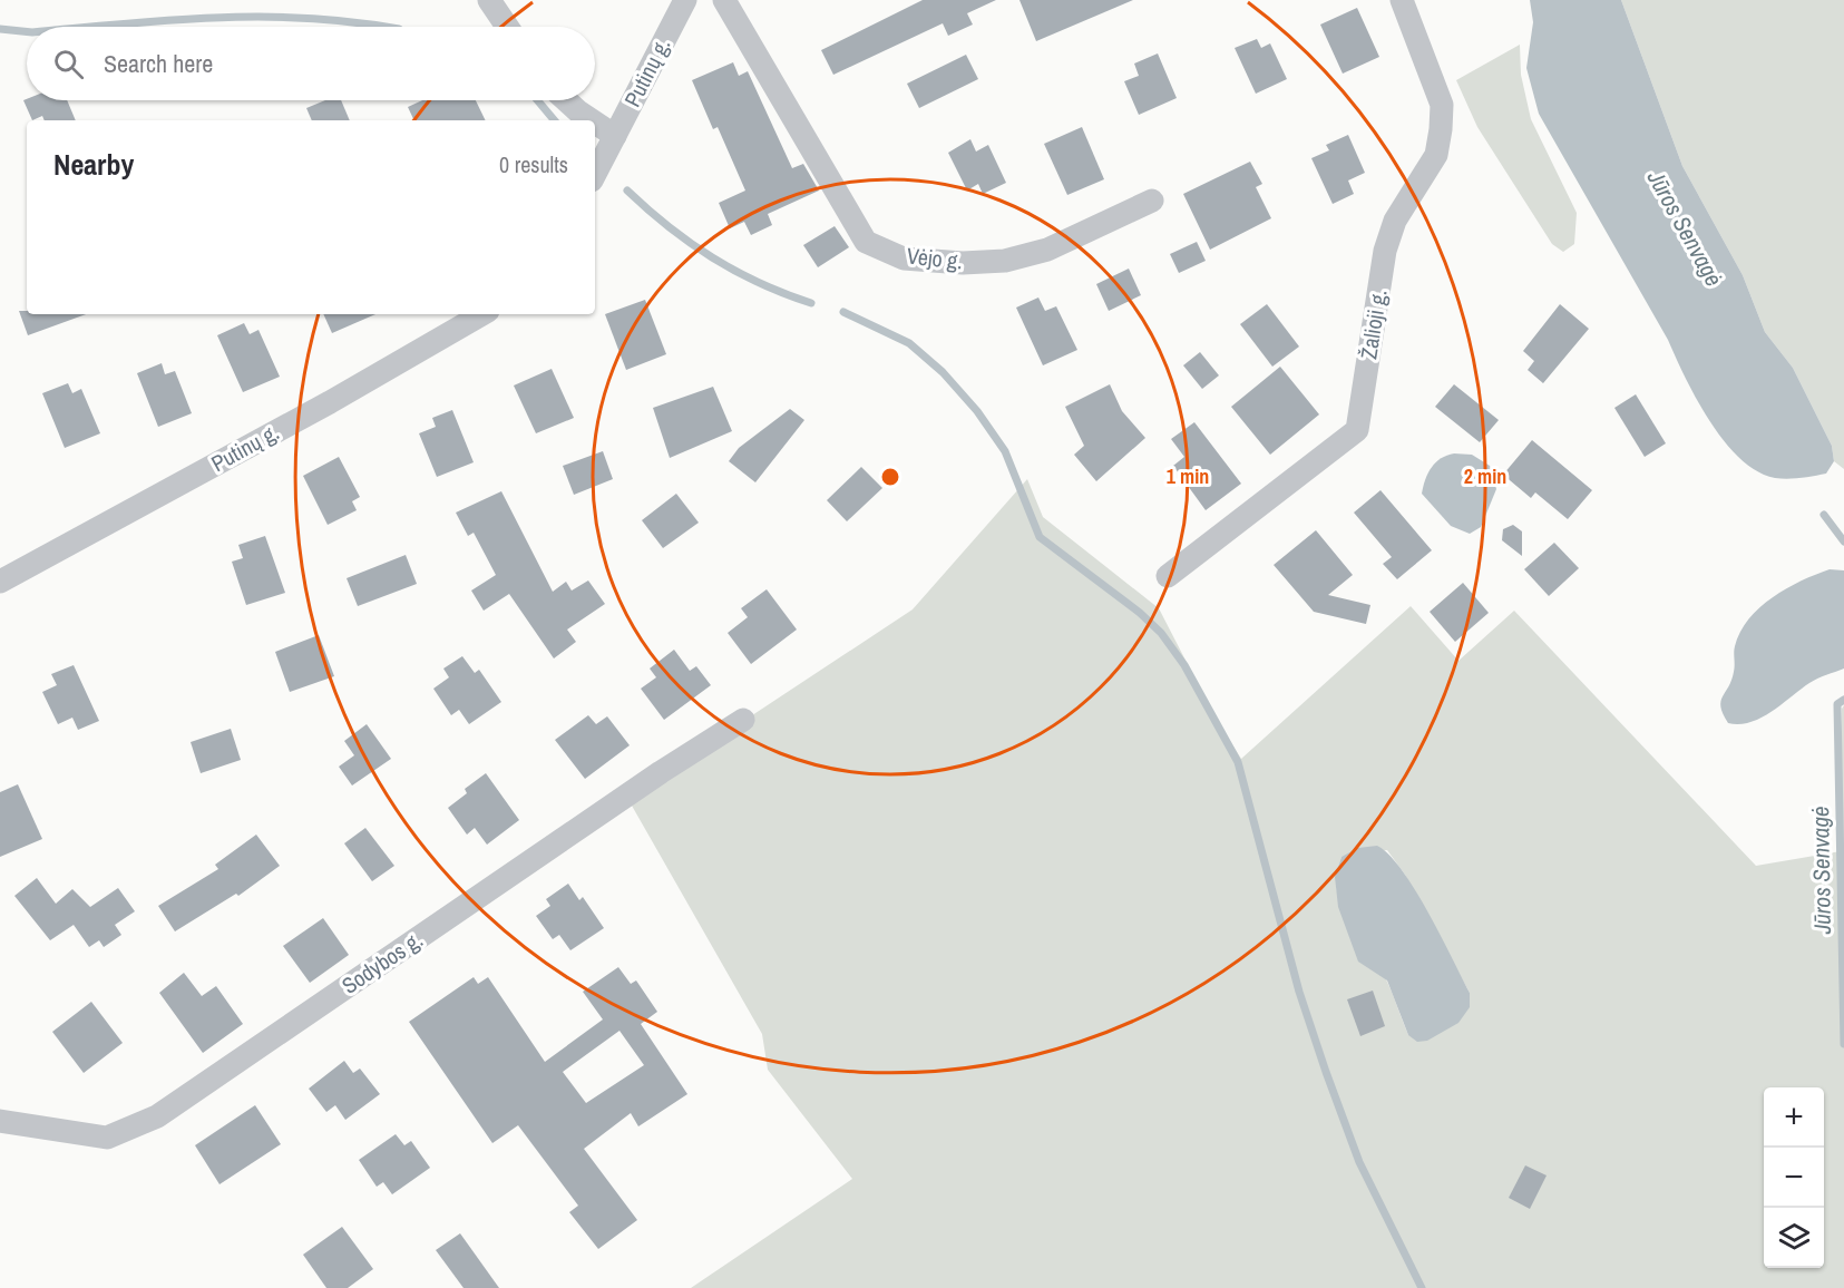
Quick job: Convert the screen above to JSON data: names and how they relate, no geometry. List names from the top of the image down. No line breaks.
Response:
{"streets":{"street":["Putinų g.","Vėjo g.","Žalioji g.","Sodybos g."]},"water":["Jūros Senvagė"],"page":{"search":"Search here","heading":["Nearby","0 results"],"map_buttons":["+","−"]},"rings":["1 min","2 min"]}
